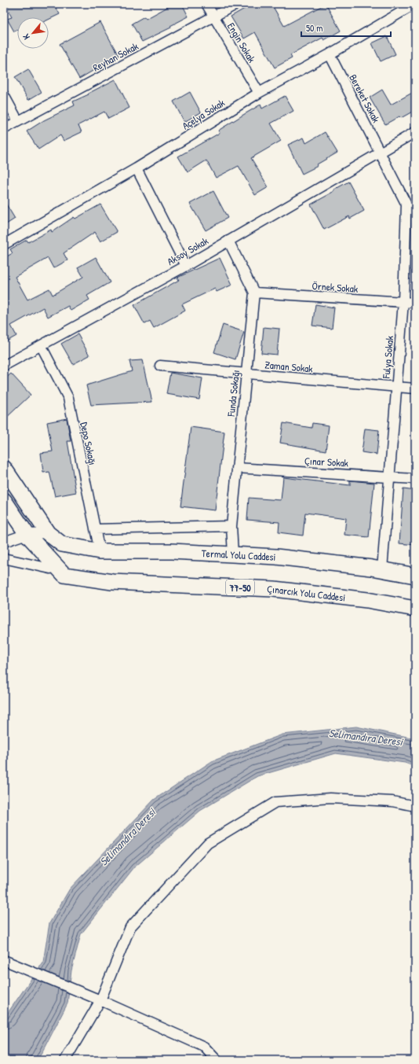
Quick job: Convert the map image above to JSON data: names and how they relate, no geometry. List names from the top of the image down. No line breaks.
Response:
{"streets":{"main road":["Termal Yolu Caddesi","77-50","Çınarcık Yolu Caddesi"],"street":["Engin Sokak","Reyhan Sokak","Bereket Sokak","Açelya Sokak","Aksoy Sokak","Örnek Sokak","Fulya Sokak","Zaman Sokak","Funda Sokağı","Depo Sokağı","Çınar Sokak"]},"crossings":[["Engin Sokak","Reyhan Sokak"],["Engin Sokak","Açelya Sokak"],["Bereket Sokak","Açelya Sokak"],["Bereket Sokak","Aksoy Sokak"],["Bereket Sokak","Fulya Sokak"],["Aksoy Sokak","Fulya Sokak"],["Aksoy Sokak","Depo Sokağı"],["Örnek Sokak","Fulya Sokak"],["Örnek Sokak","Funda Sokağı"],["Fulya Sokak","Zaman Sokak"],["Fulya Sokak","Çınar Sokak"],["Fulya Sokak","Termal Yolu Caddesi"],["Zaman Sokak","Funda Sokağı"],["Funda Sokağı","Çınar Sokak"],["Funda Sokağı","Termal Yolu Caddesi"],["Depo Sokağı","Termal Yolu Caddesi"],["77-50","Çınarcık Yolu Caddesi"]],"water":["Selimandıra Deresi"],"scale_bar":"50 m","north":"bottom left"}
